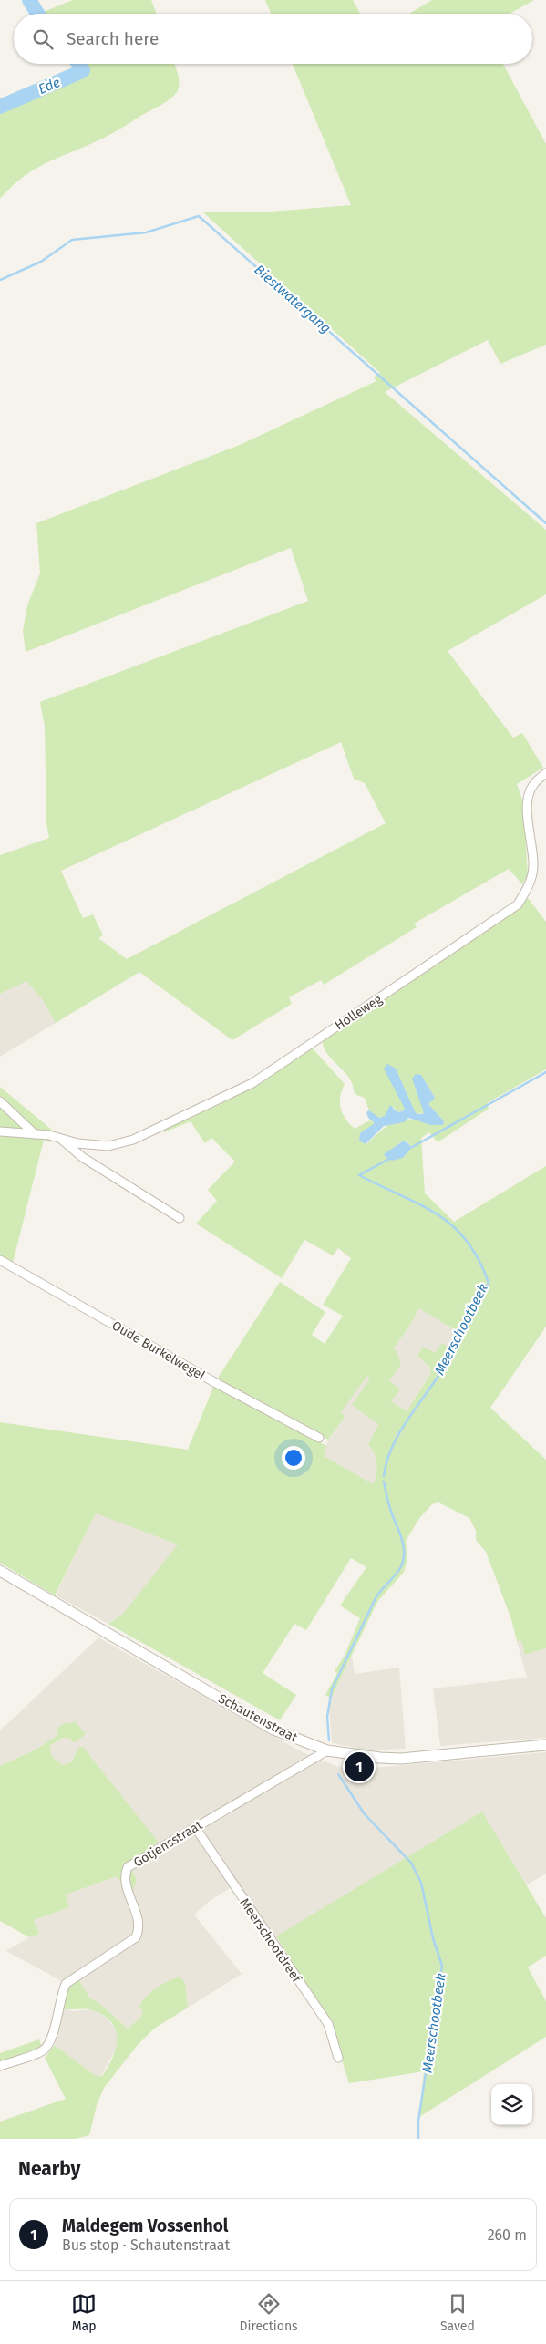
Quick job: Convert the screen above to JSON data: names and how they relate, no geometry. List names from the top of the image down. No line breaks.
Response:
{"streets":{"street":["Holleweg","Oude Burkelwegel","Schautenstraat","Gotjensstraat","Meerschootdreef"]},"crossings":[["Schautenstraat","Gotjensstraat"],["Gotjensstraat","Meerschootdreef"]],"water":["Ede","Biestwatergang","Meerschootbeek"],"page":{"search":"Search here","pins":"1","heading":"Nearby","list":[{"mark":"1","name":"Maldegem Vossenhol","note":"Bus stop · Schautenstraat","value":"260 m"}],"nav":["Map","Directions","Saved"]}}
